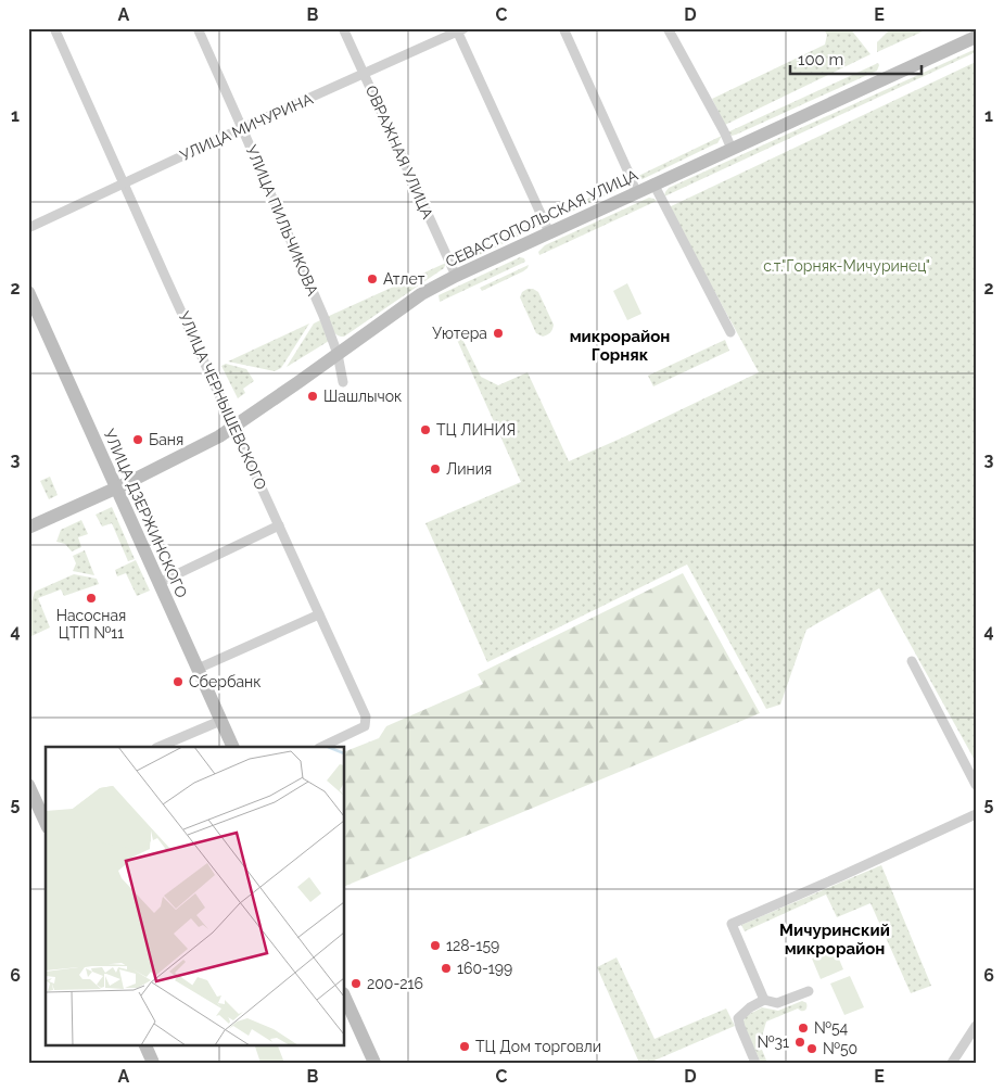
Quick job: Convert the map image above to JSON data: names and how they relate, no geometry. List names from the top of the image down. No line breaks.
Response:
{"streets":{"main road":["СЕВАСТОПОЛЬСКАЯ УЛИЦА","УЛИЦА ДЗЕРЖИНСКОГО"],"street":["УЛИЦА МИЧУРИНА","ОВРАЖНАЯ УЛИЦА","УЛИЦА ПИЛЬЧИКОВА","УЛИЦА ЧЕРНЫШЕВСКОГО"]},"crossings":[["УЛИЦА МИЧУРИНА","ОВРАЖНАЯ УЛИЦА"],["УЛИЦА МИЧУРИНА","УЛИЦА ПИЛЬЧИКОВА"],["УЛИЦА МИЧУРИНА","УЛИЦА ЧЕРНЫШЕВСКОГО"],["ОВРАЖНАЯ УЛИЦА","СЕВАСТОПОЛЬСКАЯ УЛИЦА"],["СЕВАСТОПОЛЬСКАЯ УЛИЦА","УЛИЦА ПИЛЬЧИКОВА"],["СЕВАСТОПОЛЬСКАЯ УЛИЦА","УЛИЦА ЧЕРНЫШЕВСКОГО"],["СЕВАСТОПОЛЬСКАЯ УЛИЦА","УЛИЦА ДЗЕРЖИНСКОГО"]],"districts":["микрорайон Горняк","Мичуринский микрорайон"],"parks":["с.т.\"Горняк-Мичуринец\""],"places":["Атлет","Уютера","Шашлычок","ТЦ ЛИНИЯ","Баня","Линия","Насосная ЦТП №11","Сбербанк","128-159","160-199","200-216","№54","№31","ТЦ Дом торговли","№50"],"scale_bar":"100 m","grid":{"columns":["A","B","C","D","E"],"rows":["1","2","3","4","5","6"]}}
